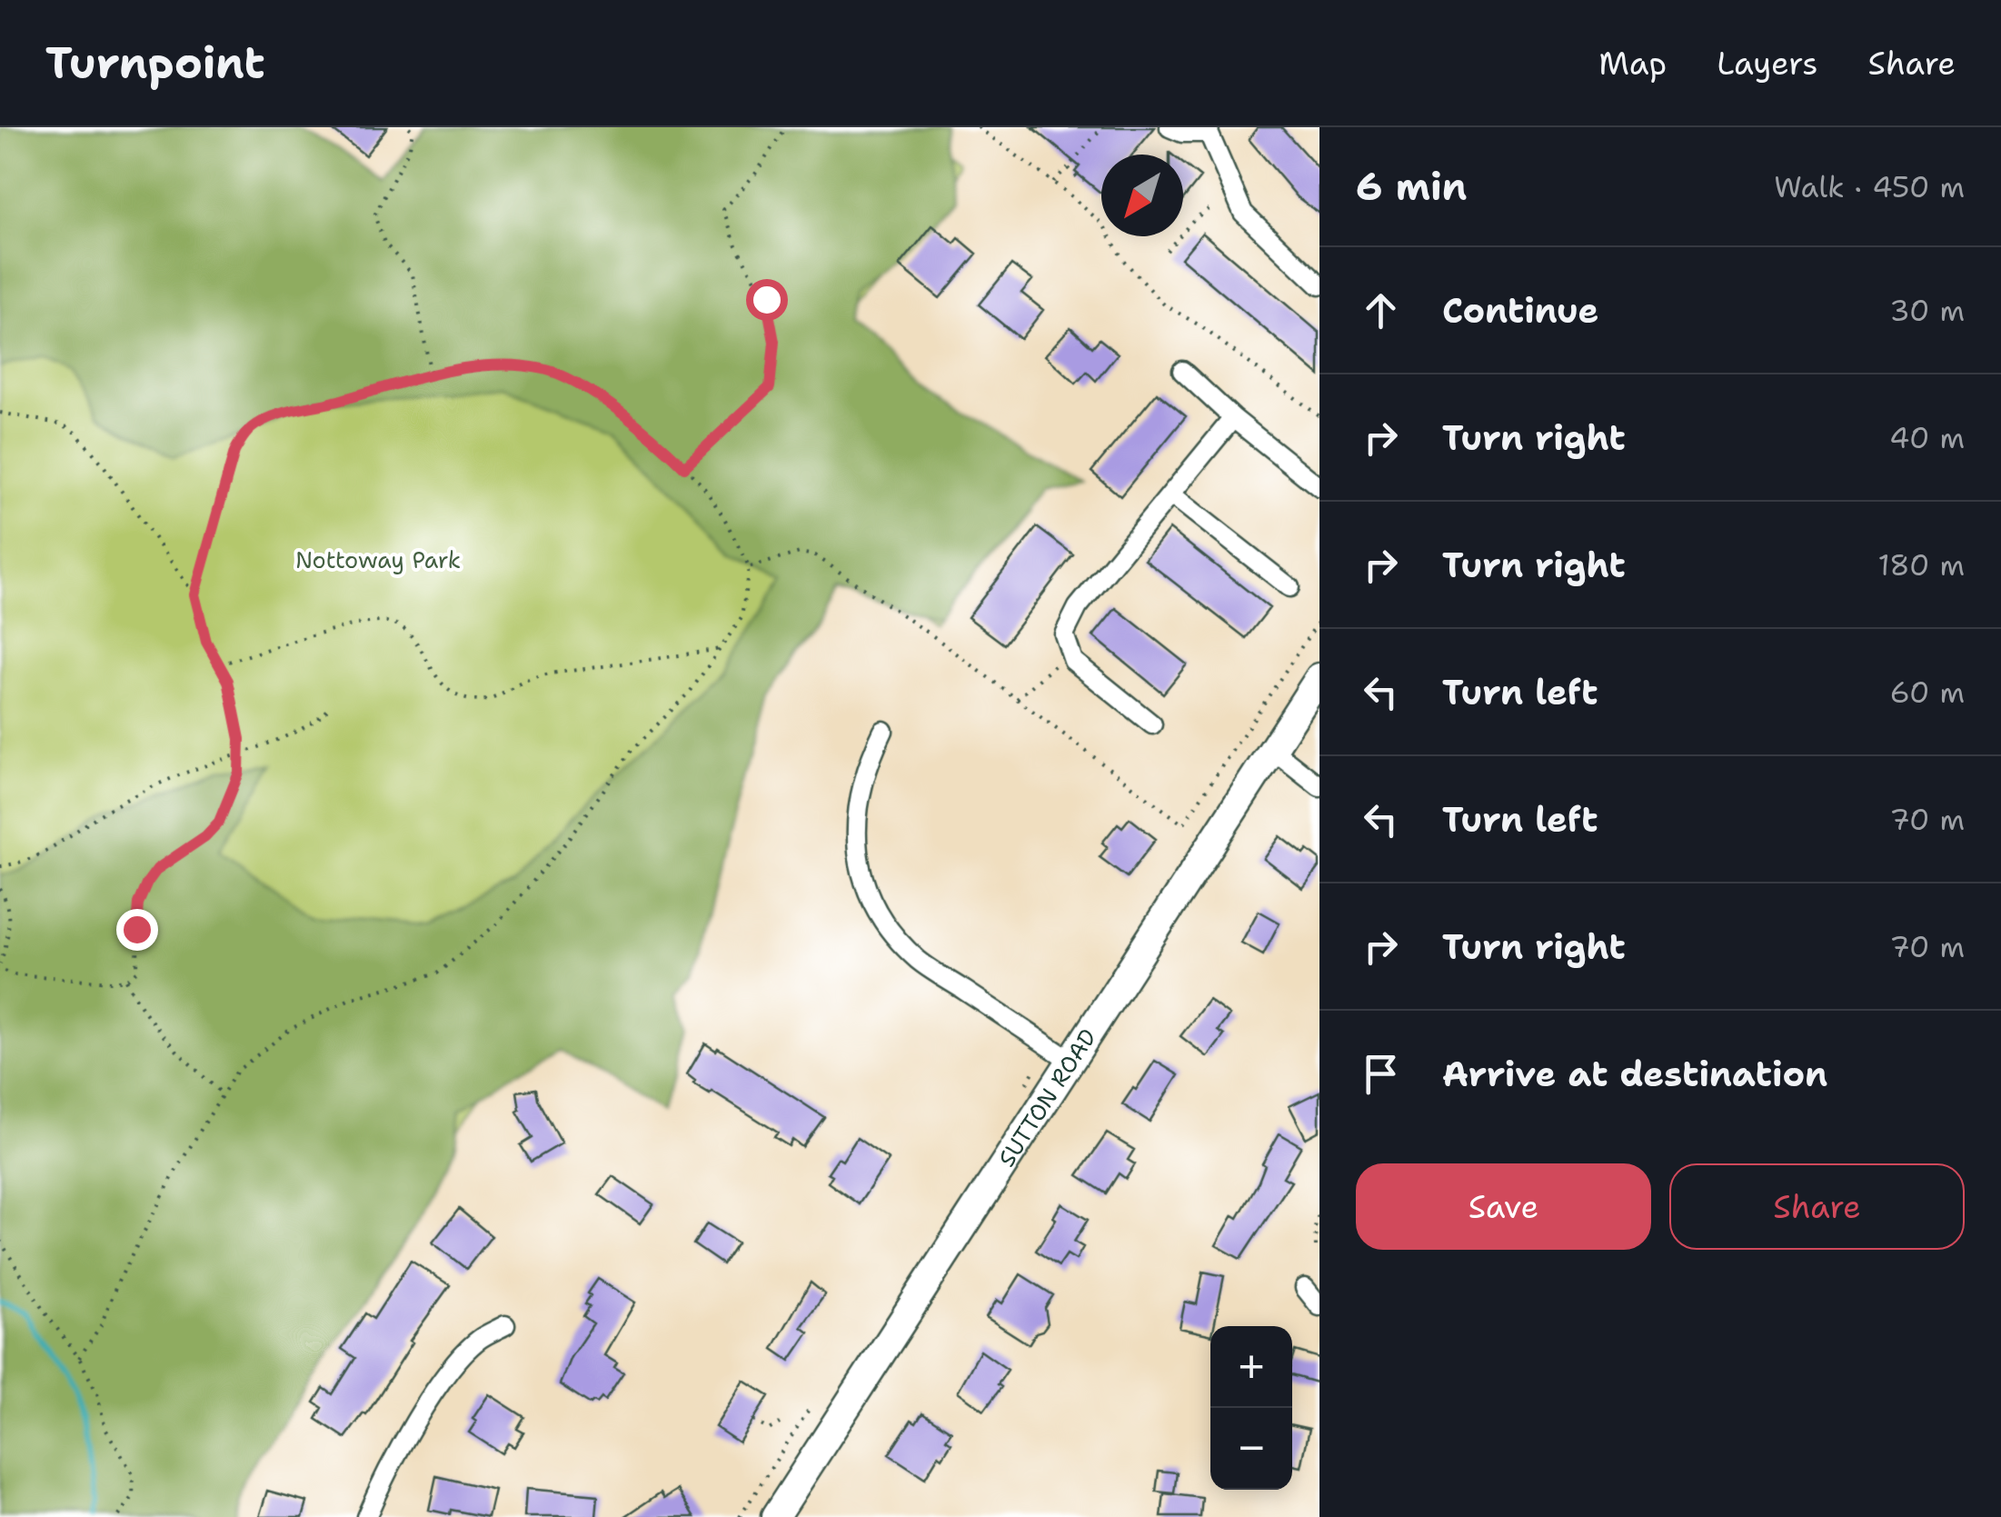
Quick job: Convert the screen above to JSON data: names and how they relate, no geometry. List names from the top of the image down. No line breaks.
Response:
{"streets":{"street":["SUTTON ROAD"]},"parks":["Nottoway Park"],"north":"bottom left","page":{"header":"Turnpoint","nav":["Map","Layers","Share"],"heading":["6 min","Walk · 450 m"],"list":[["Continue","30 m"],["Turn right","40 m"],["Turn right","180 m"],["Turn left","60 m"],["Turn left","70 m"],["Turn right","70 m"],"Arrive at destination"],"buttons":["Save","Share"],"map_buttons":["+","−"]}}
